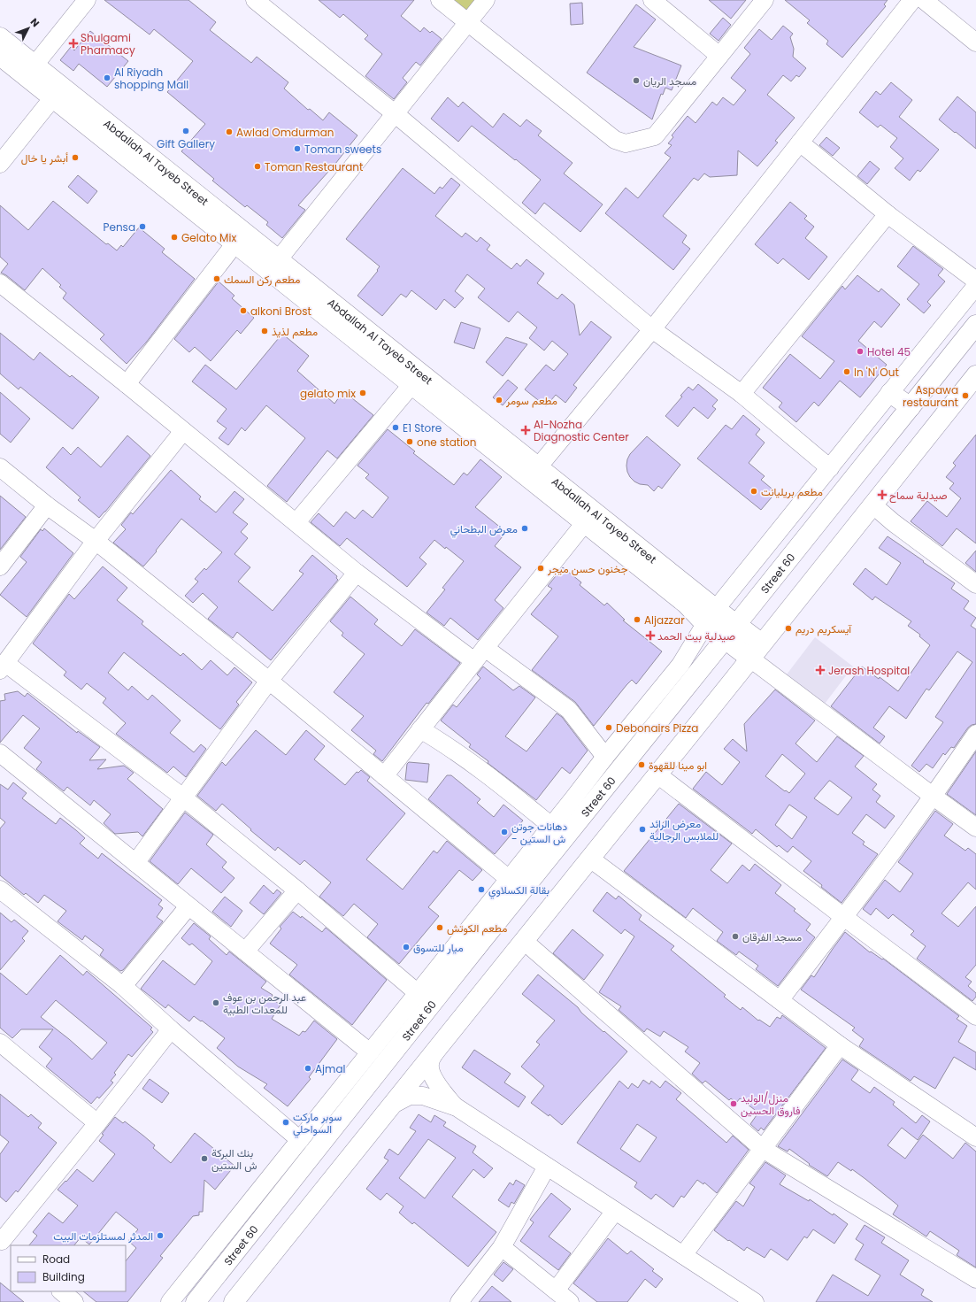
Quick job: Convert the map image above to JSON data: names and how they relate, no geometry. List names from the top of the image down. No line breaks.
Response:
{"streets":{"main road":["Abdallah Al Tayeb Street","Street 60"]},"crossings":[["Abdallah Al Tayeb Street","Street 60"]],"places":{"health":["Shulgami Pharmacy","Al-Nozha Diagnostic Center","صيدلية سماح","صيدلية بيت الحمد","Jerash Hospital"],"other":["Al Riyadh shopping Mall","مسجد الريان","Gift Gallery","Awlad Omdurman","Toman sweets","أبشر يا خال","Toman Restaurant","Pensa","Gelato Mix","مطعم ركن السمك","alkoni Brost","مطعم لذيذ","Hotel 45","In 'N' Out","gelato mix","Aspawa restaurant","مطعم سومر","E1 Store","one station","مطعم بريليانت","معرض البطحاني","جخنون حسن ميجر","Aljazzar","آيسكريم دريم","Debonairs Pizza","ابو مينا للقهوة","معرض الرائد للملابس الرجالية","دهانات جوتن - ش الستين","بقالة الكسلاوي","مطعم الكوتش","مسجد الفرقان","ميار للتسوق","عبد الرحمن بن عوف للمعدات الطبية","Ajmal","منزل/الوليد فاروق الحسين","سوبر ماركت السواحلي","بنك البركة ش الستين","المدثر لمستلزمات البيت"]},"legend":["Road","Building"],"north":"top right"}
